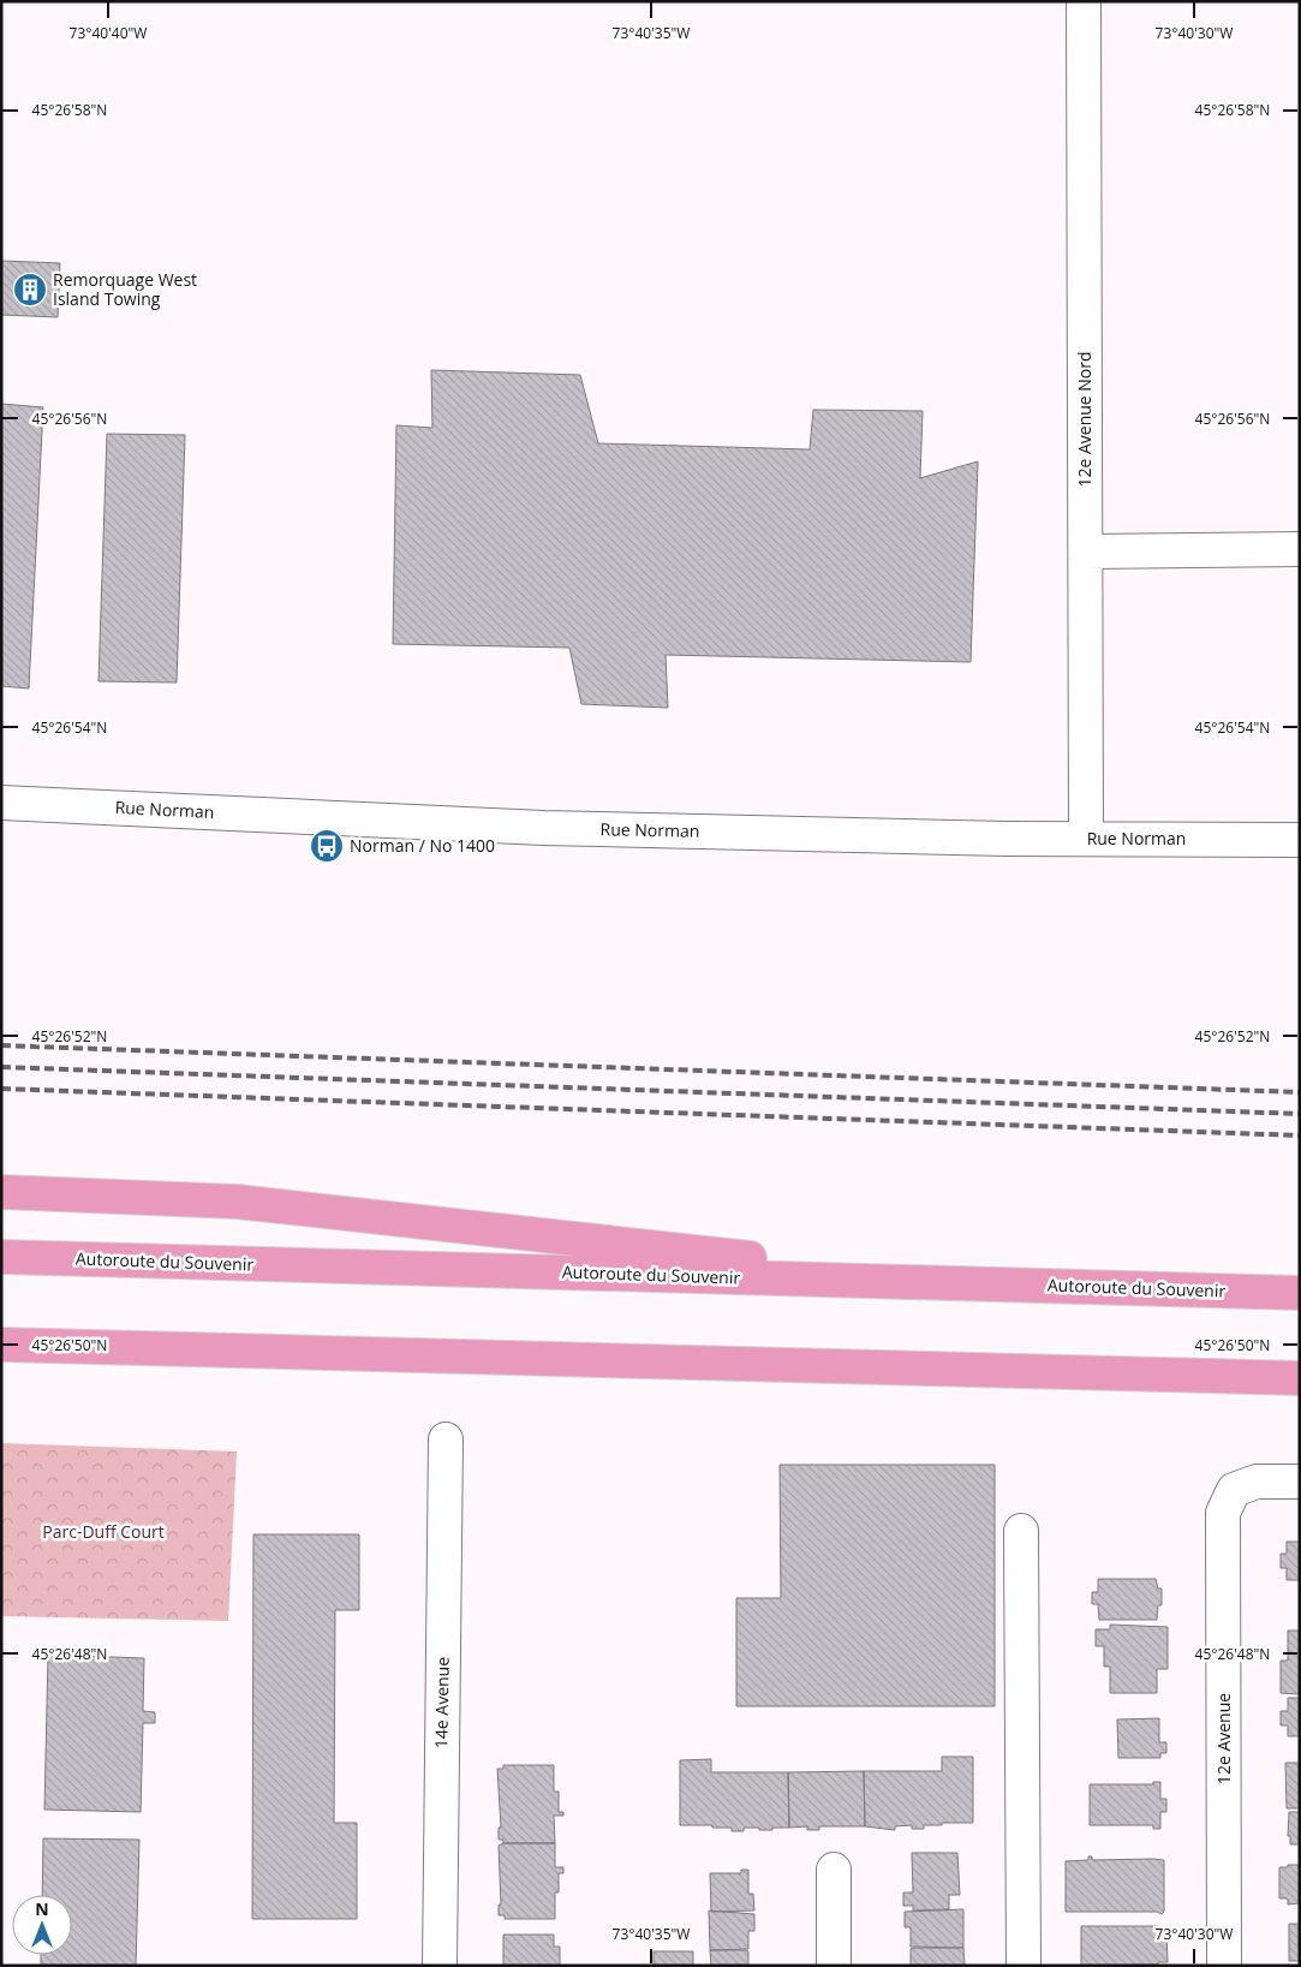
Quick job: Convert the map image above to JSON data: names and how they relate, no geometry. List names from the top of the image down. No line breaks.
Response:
{"streets":{"highway":["Autoroute du Souvenir"],"street":["12e Avenue Nord","Rue Norman","14e Avenue","12e Avenue"]},"crossings":[["12e Avenue Nord","Rue Norman"]],"parks":["Parc-Duff Court"],"places":{"building":["Remorquage West Island Towing"],"bus stop":["Norman / No 1400"]},"north":"top","coordinates":["73°40'40\"W","73°40'35\"W","73°40'30\"W","45°26'58\"N","45°26'56\"N","45°26'54\"N","45°26'52\"N","45°26'50\"N","45°26'48\"N"]}
